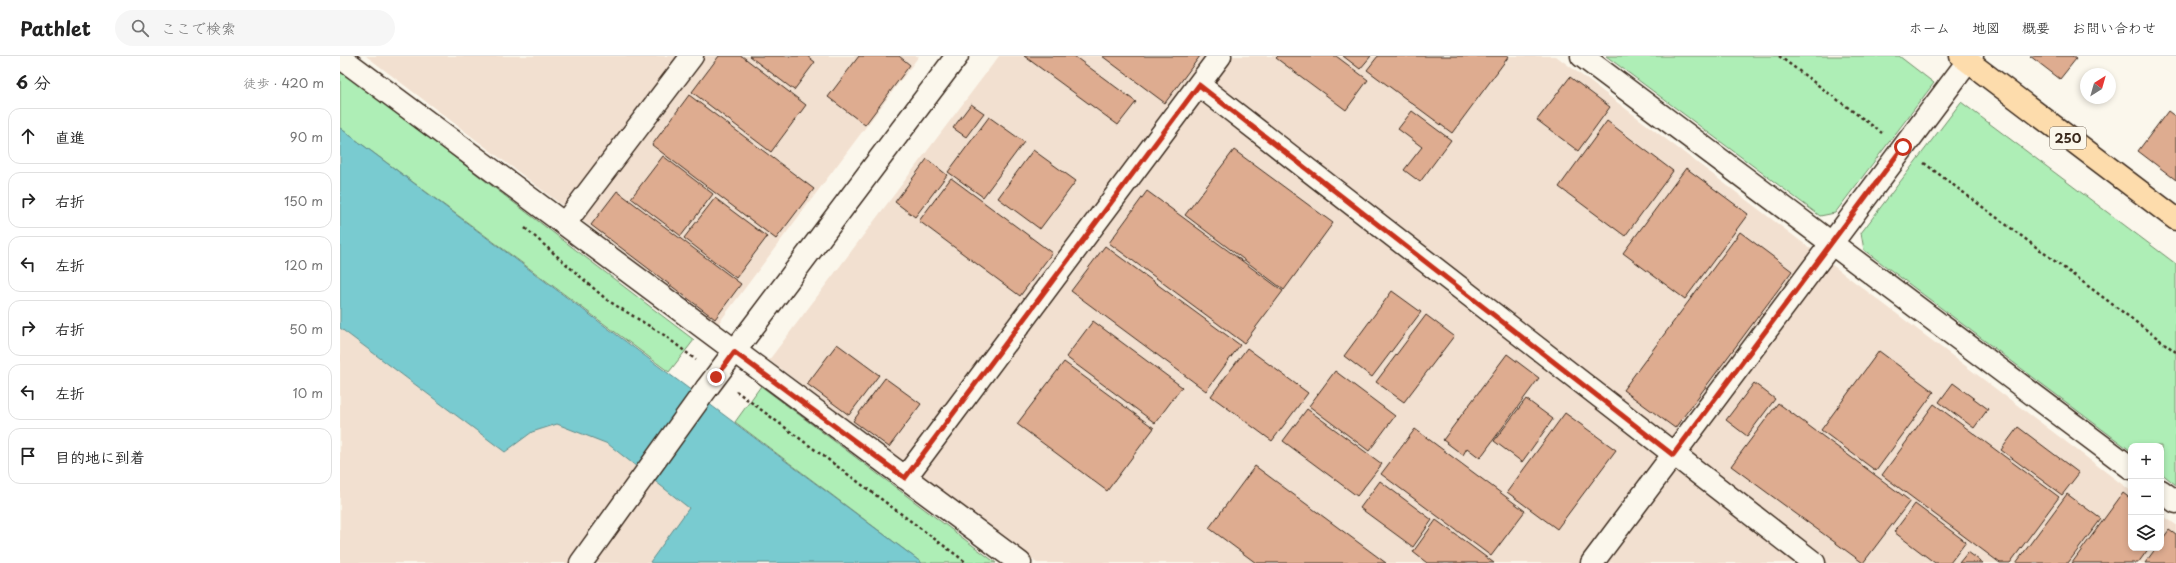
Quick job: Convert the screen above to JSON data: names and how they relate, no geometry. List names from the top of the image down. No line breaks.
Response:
{"streets":{"highway":["250"]},"north":"top right","page":{"header":"Pathlet","search":"ここで検索","nav":["ホーム","地図","概要","お問い合わせ"],"heading":["6 分","徒歩 · 420 m"],"list":[["直進","90 m"],["右折","150 m"],["左折","120 m"],["右折","50 m"],["左折","10 m"],"目的地に到着"],"map_buttons":["+","−"]}}
